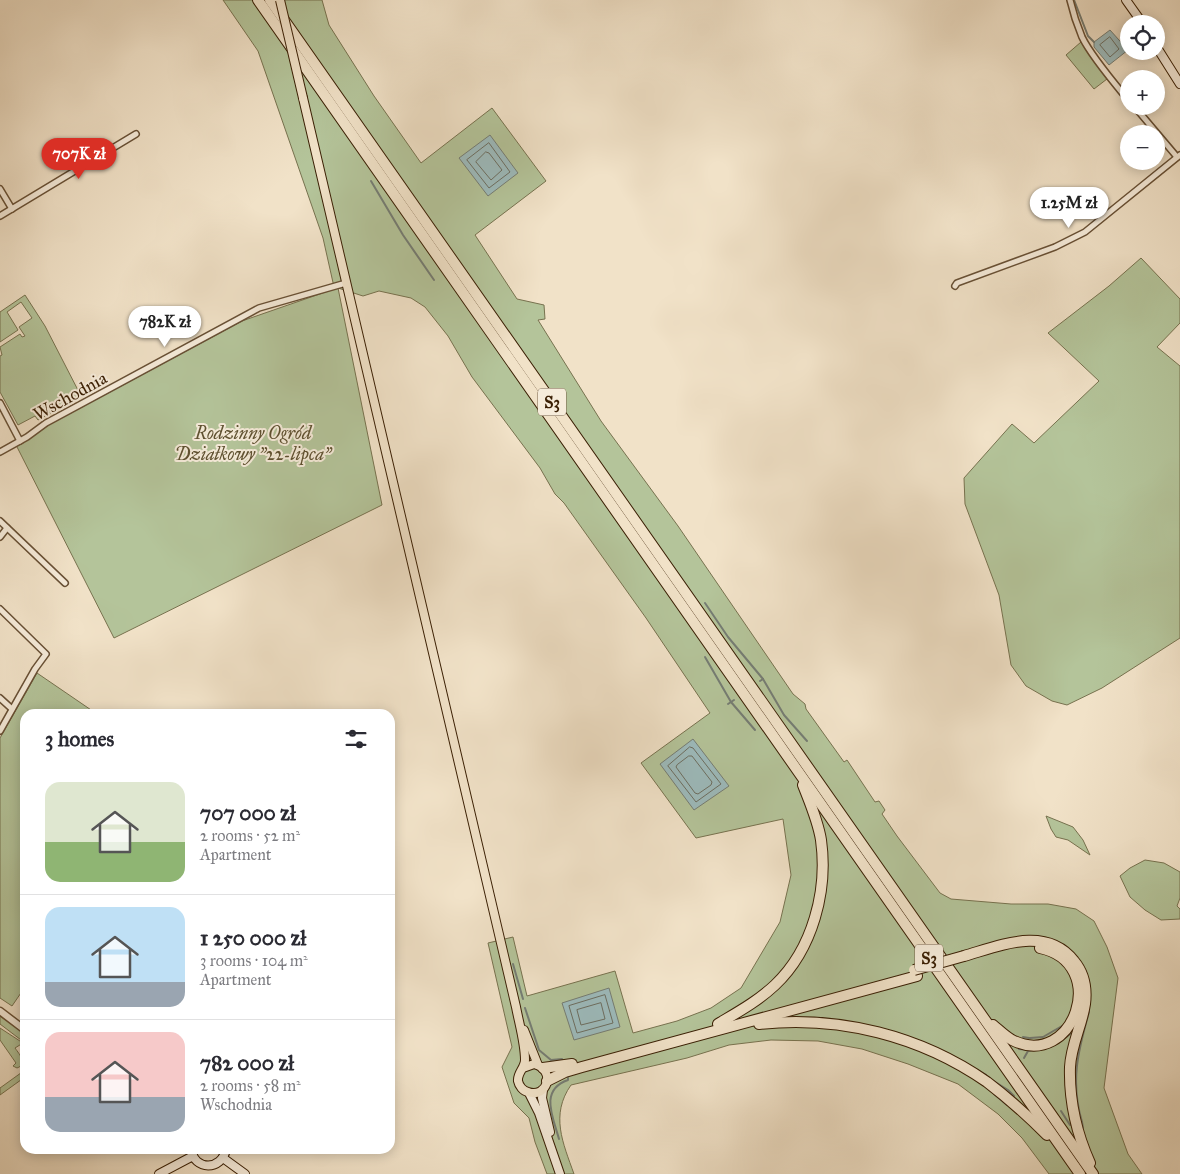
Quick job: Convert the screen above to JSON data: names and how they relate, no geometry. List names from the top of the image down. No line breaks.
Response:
{"streets":{"highway":["S3"],"street":["Wschodnia"]},"parks":["Rodzinny Ogród Działkowy \"22-lipca\""],"page":{"map_buttons":["+","−"],"price":["707K zł","1.25M zł","782K zł"],"heading":"3 homes","list":[{"name":"707 000 zł","note":"2 rooms · 52 m² · Apartment"},{"name":"1 250 000 zł","note":"3 rooms · 104 m² · Apartment"},{"name":"782 000 zł","note":"2 rooms · 58 m² · Wschodnia"}]}}
